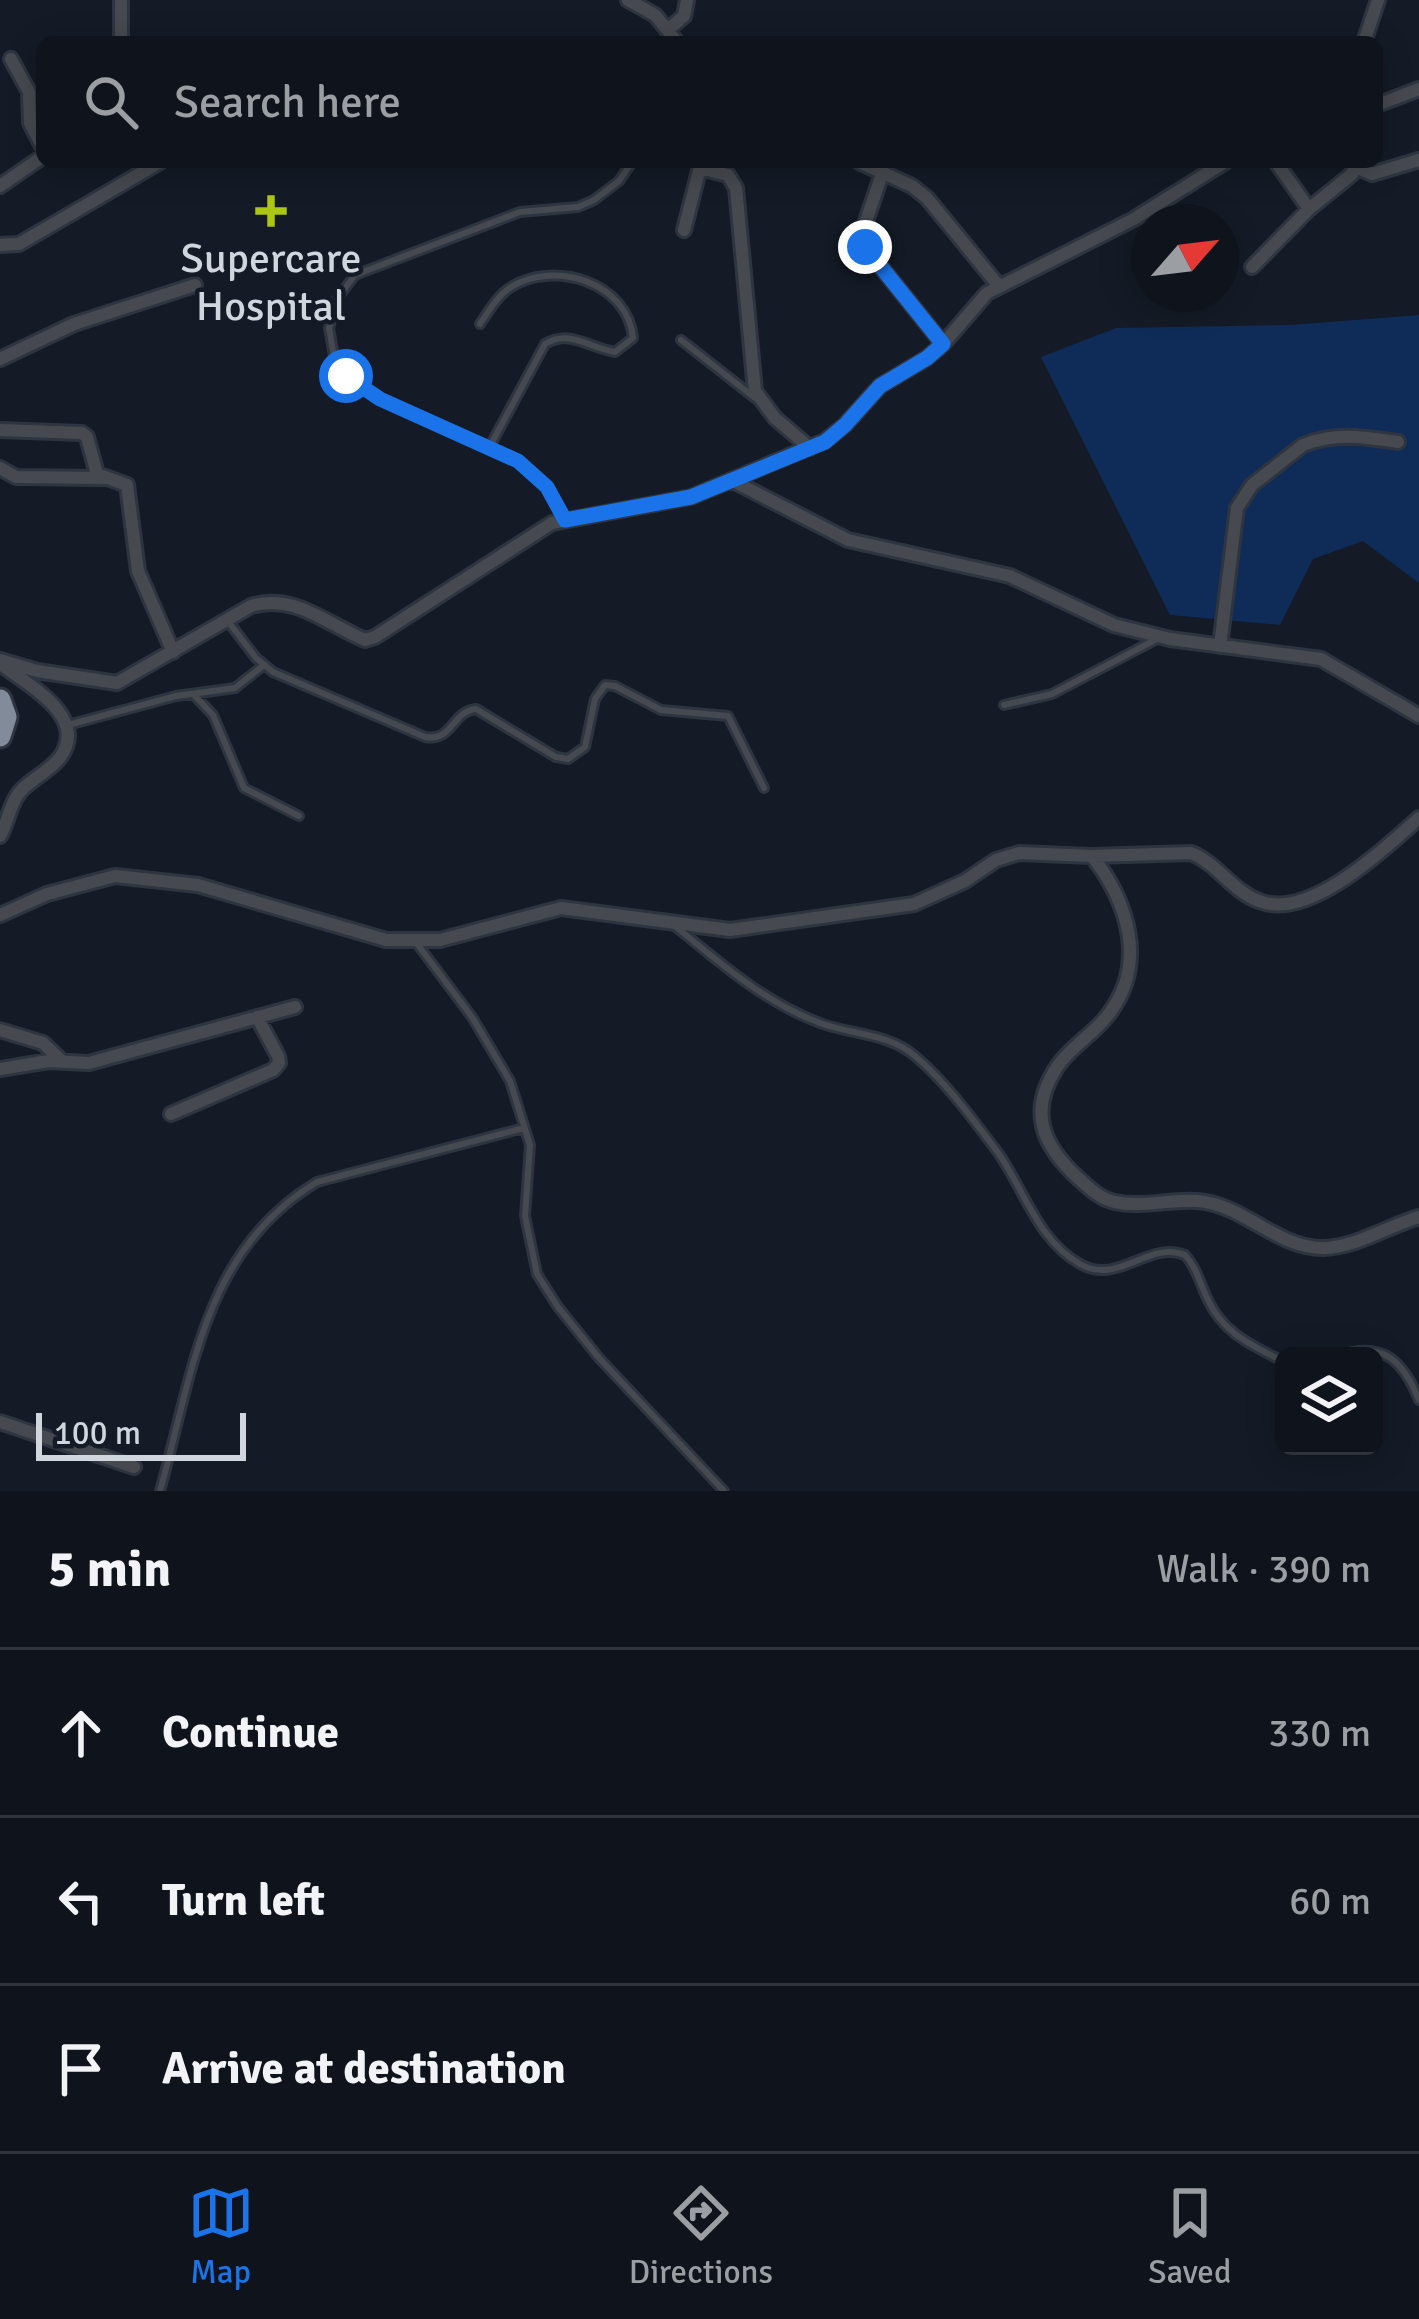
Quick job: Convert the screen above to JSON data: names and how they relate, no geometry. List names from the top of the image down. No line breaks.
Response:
{"places":{"health":["Supercare Hospital"]},"scale_bar":"100 m","north":"top right","page":{"search":"Search here","scale":"100 m","heading":["5 min","Walk · 390 m"],"list":[["Continue","330 m"],["Turn left","60 m"],"Arrive at destination"],"nav":["Map","Directions","Saved"]}}
